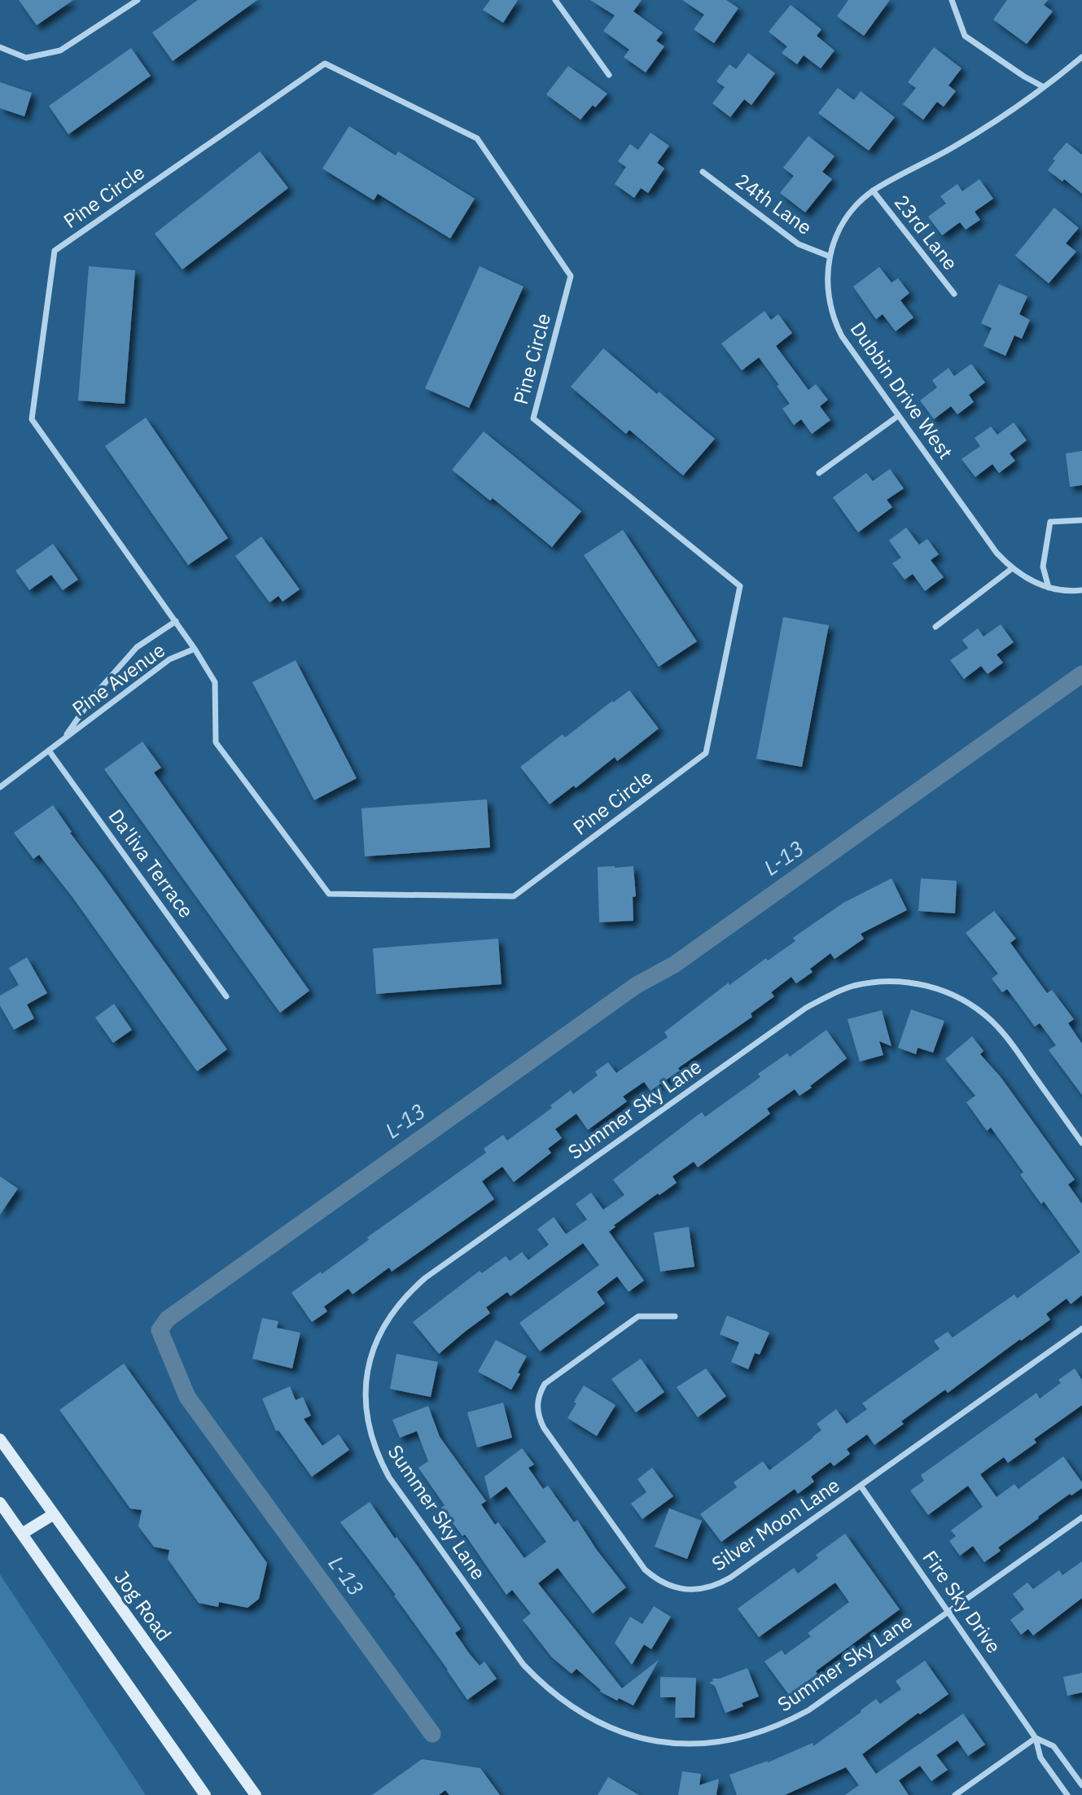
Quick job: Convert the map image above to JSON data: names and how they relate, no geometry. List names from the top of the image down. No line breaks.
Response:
{"streets":{"main road":["Jog Road"],"street":["Pine Circle","24th Lane","23rd Lane","Dubbin Drive West","Pine Avenue","Da'liva Terrace","Summer Sky Lane","Silver Moon Lane","Fire Sky Drive"]},"crossings":[["Pine Circle","Pine Avenue"],["24th Lane","Dubbin Drive West"],["23rd Lane","Dubbin Drive West"],["Pine Avenue","Da'liva Terrace"],["Summer Sky Lane","Fire Sky Drive"],["Silver Moon Lane","Fire Sky Drive"]],"water":["L-13"]}
